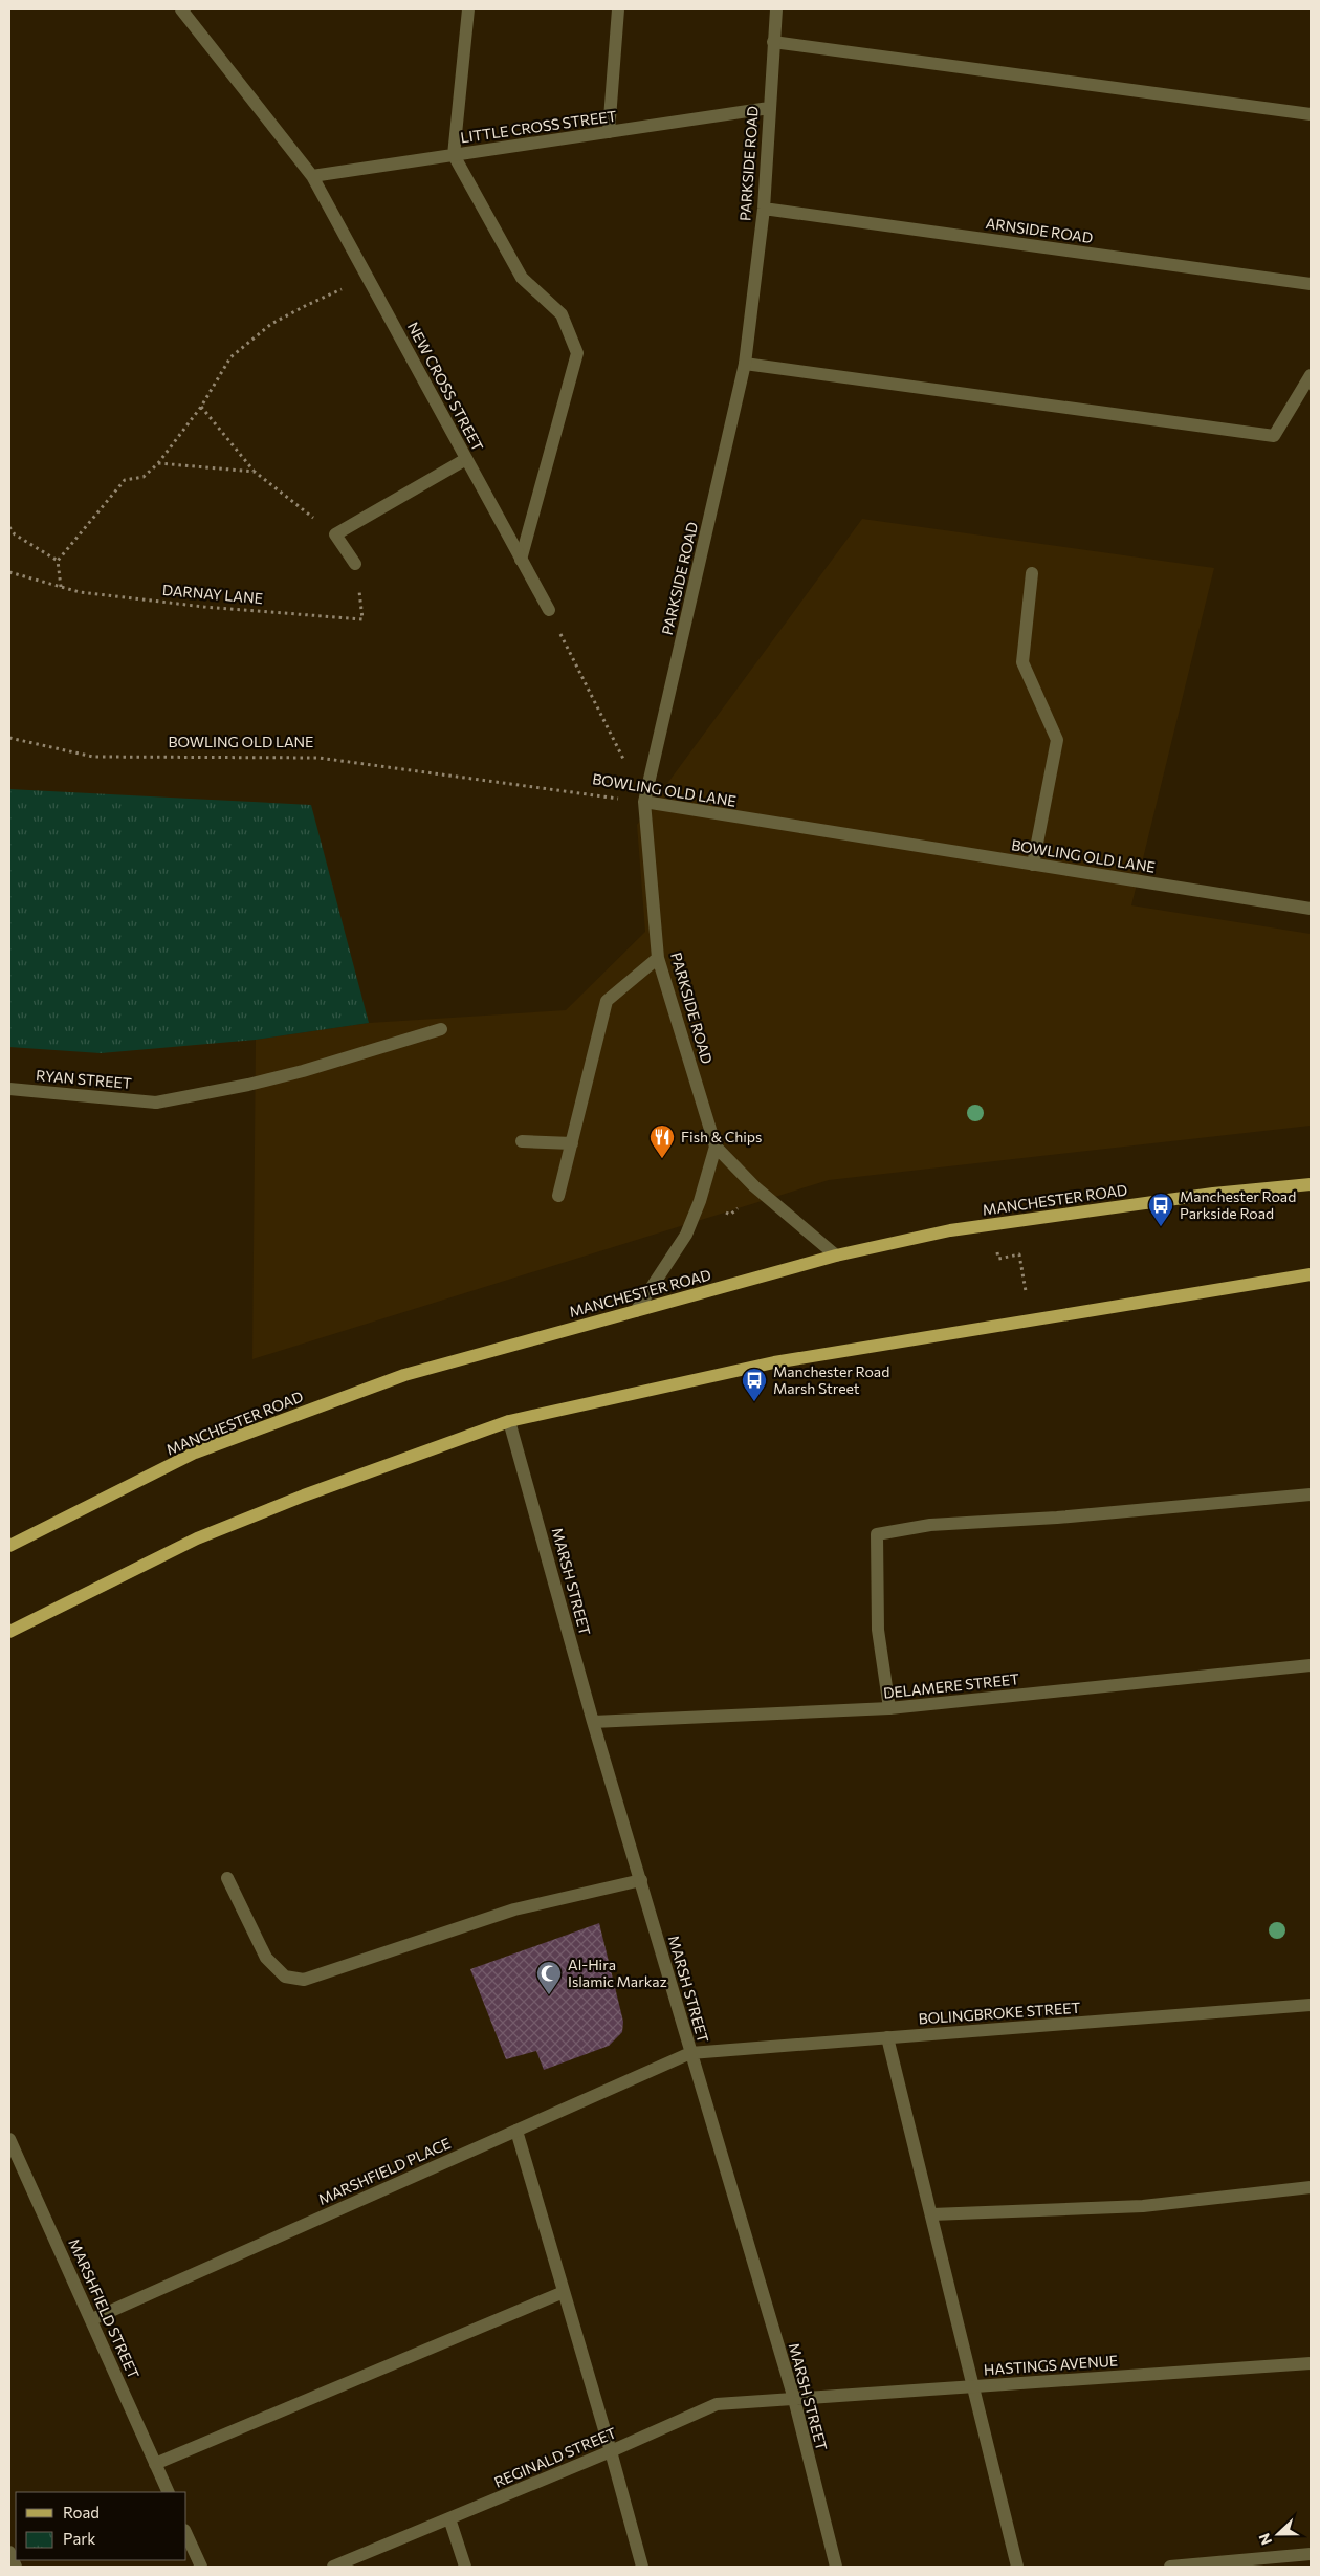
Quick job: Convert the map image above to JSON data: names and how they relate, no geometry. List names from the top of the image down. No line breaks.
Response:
{"streets":{"main road":["MANCHESTER ROAD"],"street":["LITTLE CROSS STREET","PARKSIDE ROAD","ARNSIDE ROAD","NEW CROSS STREET","BOWLING OLD LANE","RYAN STREET","MARSH STREET","DELAMERE STREET","BOLINGBROKE STREET","MARSHFIELD PLACE","MARSHFIELD STREET","HASTINGS AVENUE","REGINALD STREET"],"path":["DARNAY LANE"]},"crossings":[["LITTLE CROSS STREET","PARKSIDE ROAD"],["LITTLE CROSS STREET","NEW CROSS STREET"],["PARKSIDE ROAD","ARNSIDE ROAD"],["PARKSIDE ROAD","BOWLING OLD LANE"],["PARKSIDE ROAD","MANCHESTER ROAD"],["MARSH STREET","DELAMERE STREET"],["MARSH STREET","BOLINGBROKE STREET"],["MARSH STREET","MARSHFIELD PLACE"],["MARSH STREET","HASTINGS AVENUE"],["MARSH STREET","REGINALD STREET"],["BOLINGBROKE STREET","MARSHFIELD PLACE"],["MARSHFIELD PLACE","MARSHFIELD STREET"],["HASTINGS AVENUE","REGINALD STREET"]],"places":{"restaurant":["Fish & Chips"],"bus stop":["Manchester Road Parkside Road","Manchester Road Marsh Street"],"mosque":["Al-Hira Islamic Markaz"]},"legend":["Road","Park"],"north":"left"}
